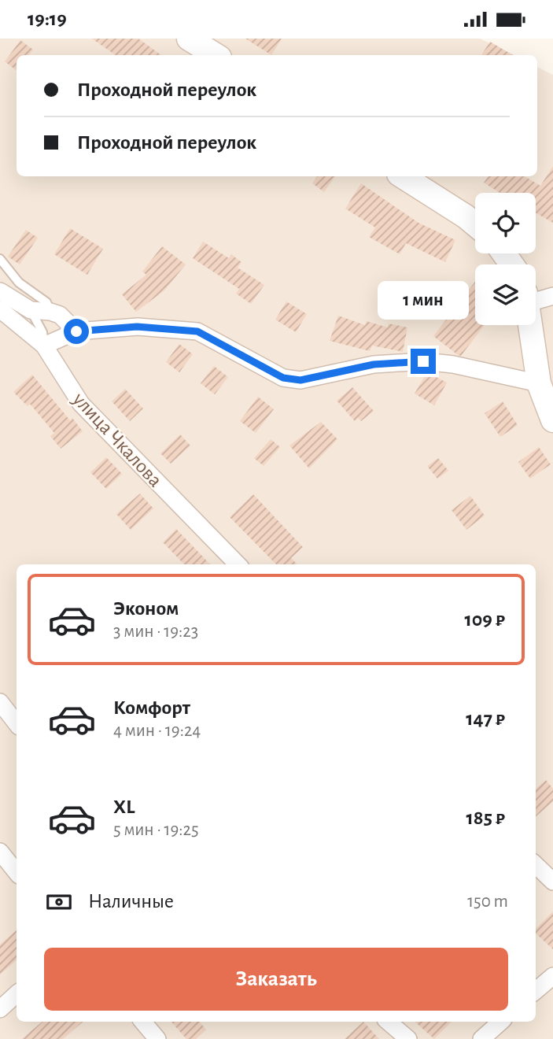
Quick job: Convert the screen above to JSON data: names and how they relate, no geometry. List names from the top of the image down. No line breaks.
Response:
{"streets":{"street":["улица Чкалова"]},"page":{"status":"19:19","banner":["Проходной переулок","Проходной переулок"],"bubble":"1 мин","list":[{"name":"Эконом","note":"3 мин · 19:23","value":"109 ₽"},{"name":"Комфорт","note":"4 мин · 19:24","value":"147 ₽"},{"name":"XL","note":"5 мин · 19:25","value":"185 ₽"}],"pay":["Наличные","150 m"],"buttons":"Заказать"}}
